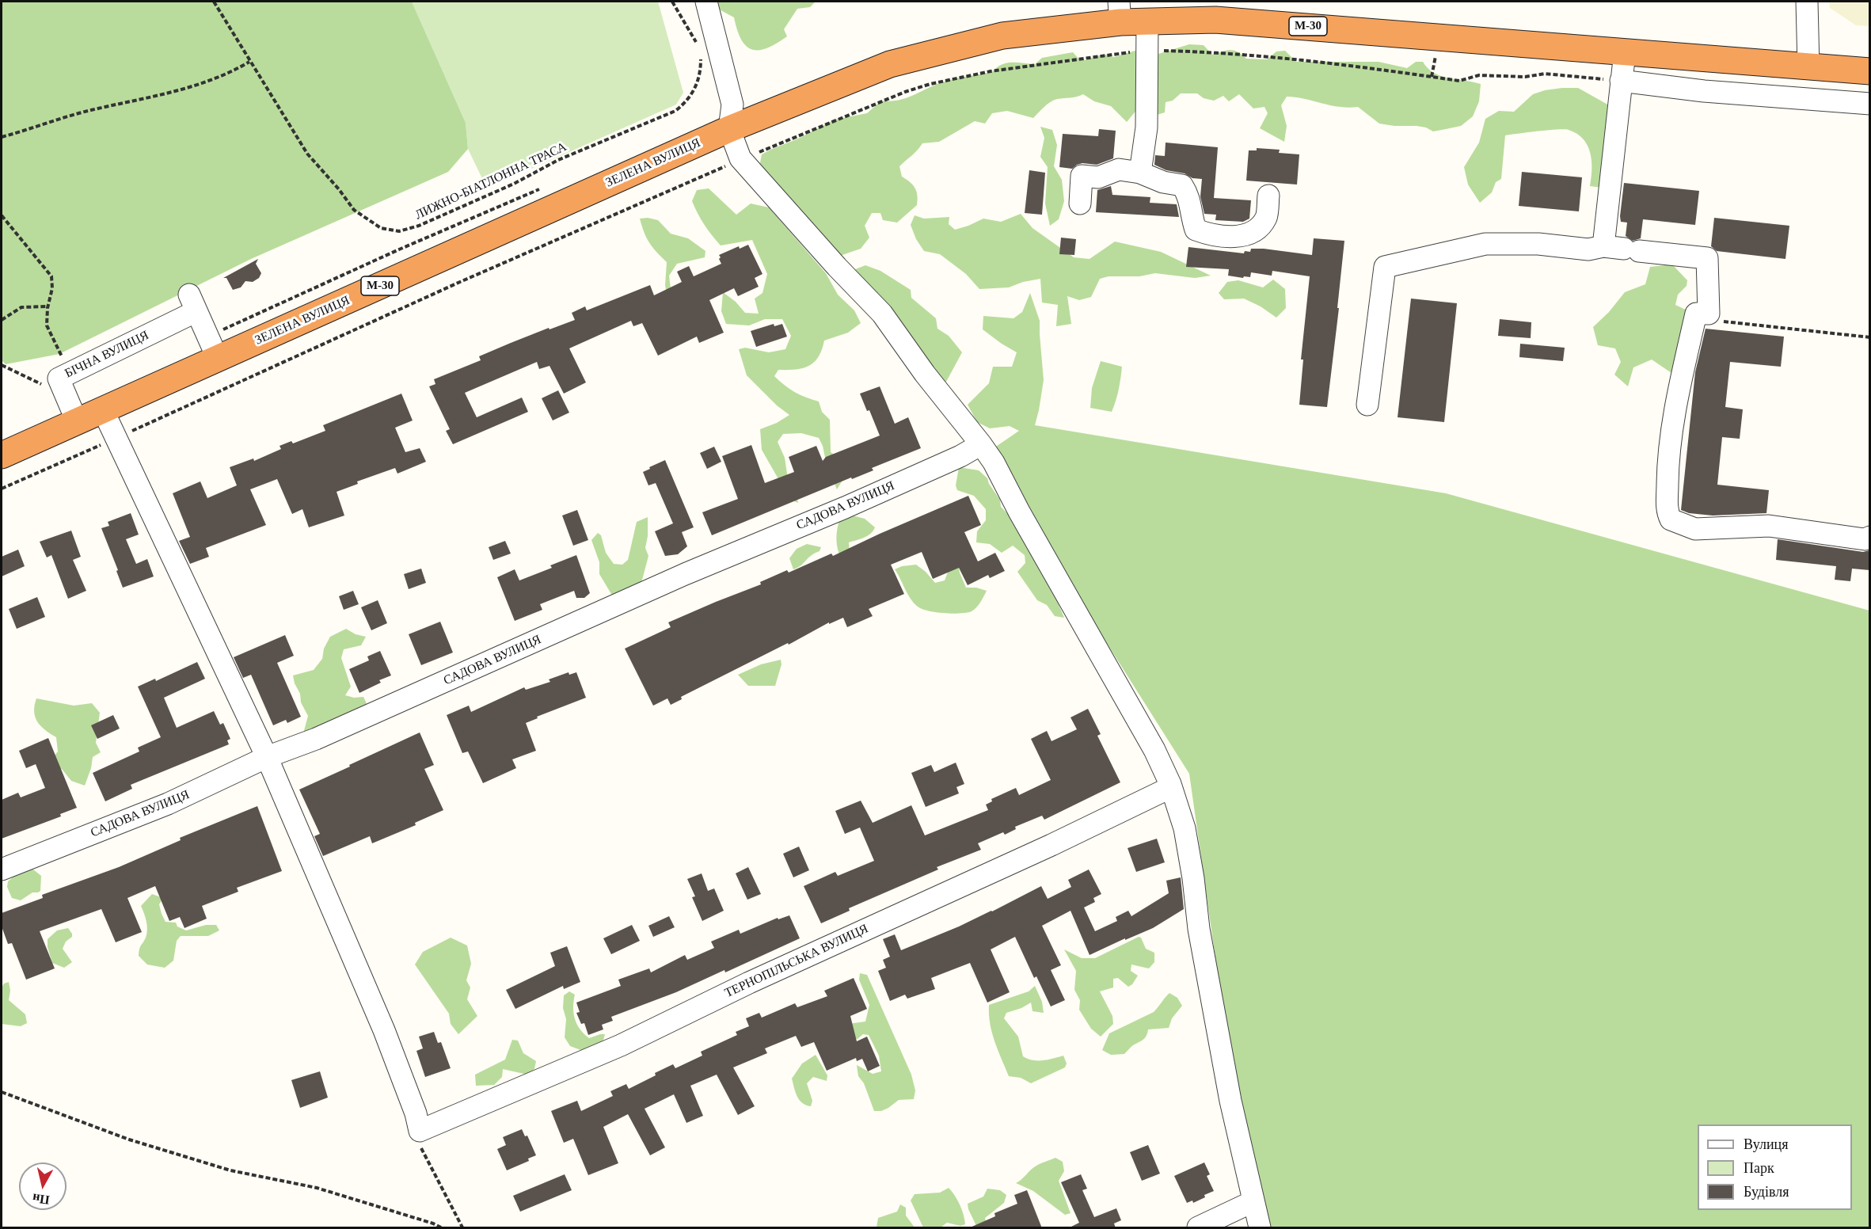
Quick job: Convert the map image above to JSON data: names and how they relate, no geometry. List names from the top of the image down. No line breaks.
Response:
{"streets":{"highway":["М-30","ЗЕЛЕНА ВУЛИЦЯ"],"street":["БІЧНА ВУЛИЦЯ","САДОВА ВУЛИЦЯ","ТЕРНОПІЛЬСЬКА ВУЛИЦЯ"],"path":["ЛИЖНО-БІАТЛОННА ТРАСА"]},"crossings":[["М-30","ЗЕЛЕНА ВУЛИЦЯ"],["ЗЕЛЕНА ВУЛИЦЯ","БІЧНА ВУЛИЦЯ"]],"legend":["Вулиця","Парк","Будівля"],"north":"bottom"}
